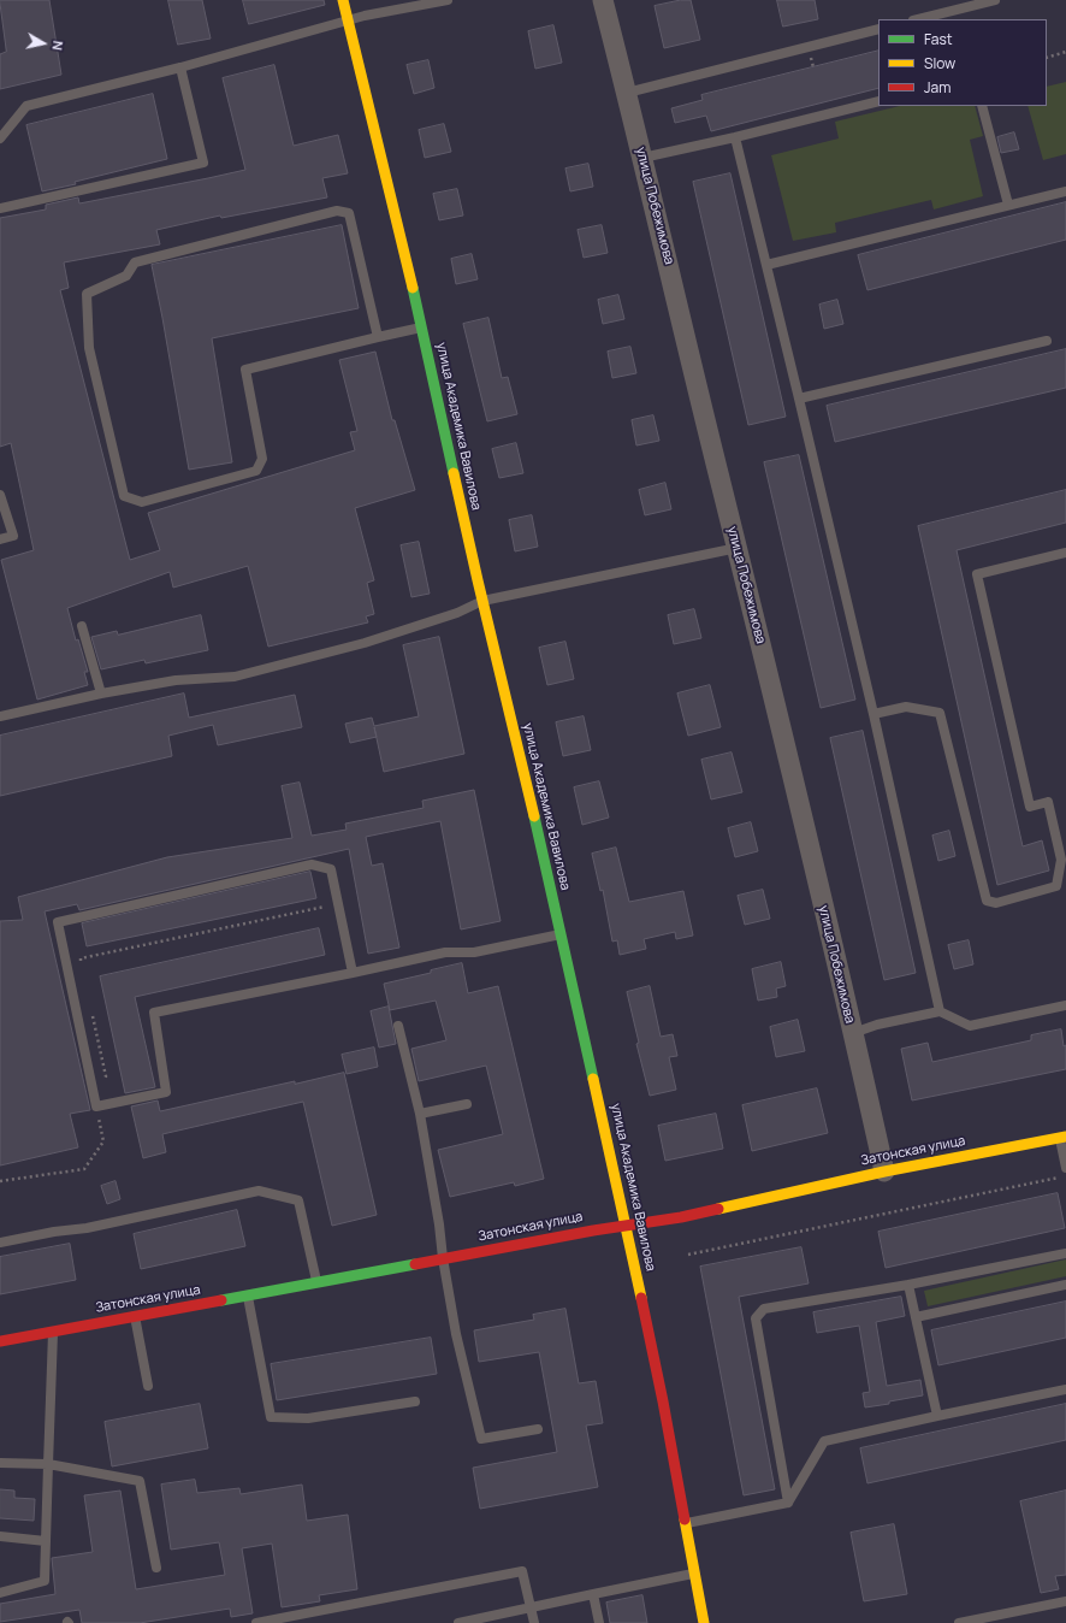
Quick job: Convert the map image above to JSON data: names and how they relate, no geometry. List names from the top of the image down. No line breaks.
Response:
{"streets":{"street":["улица Побежимова","улица Академика Вавилова","Затонская улица"]},"crossings":[["улица Побежимова","Затонская улица"],["улица Академика Вавилова","Затонская улица"]],"legend":["Fast","Slow","Jam"],"north":"right"}
